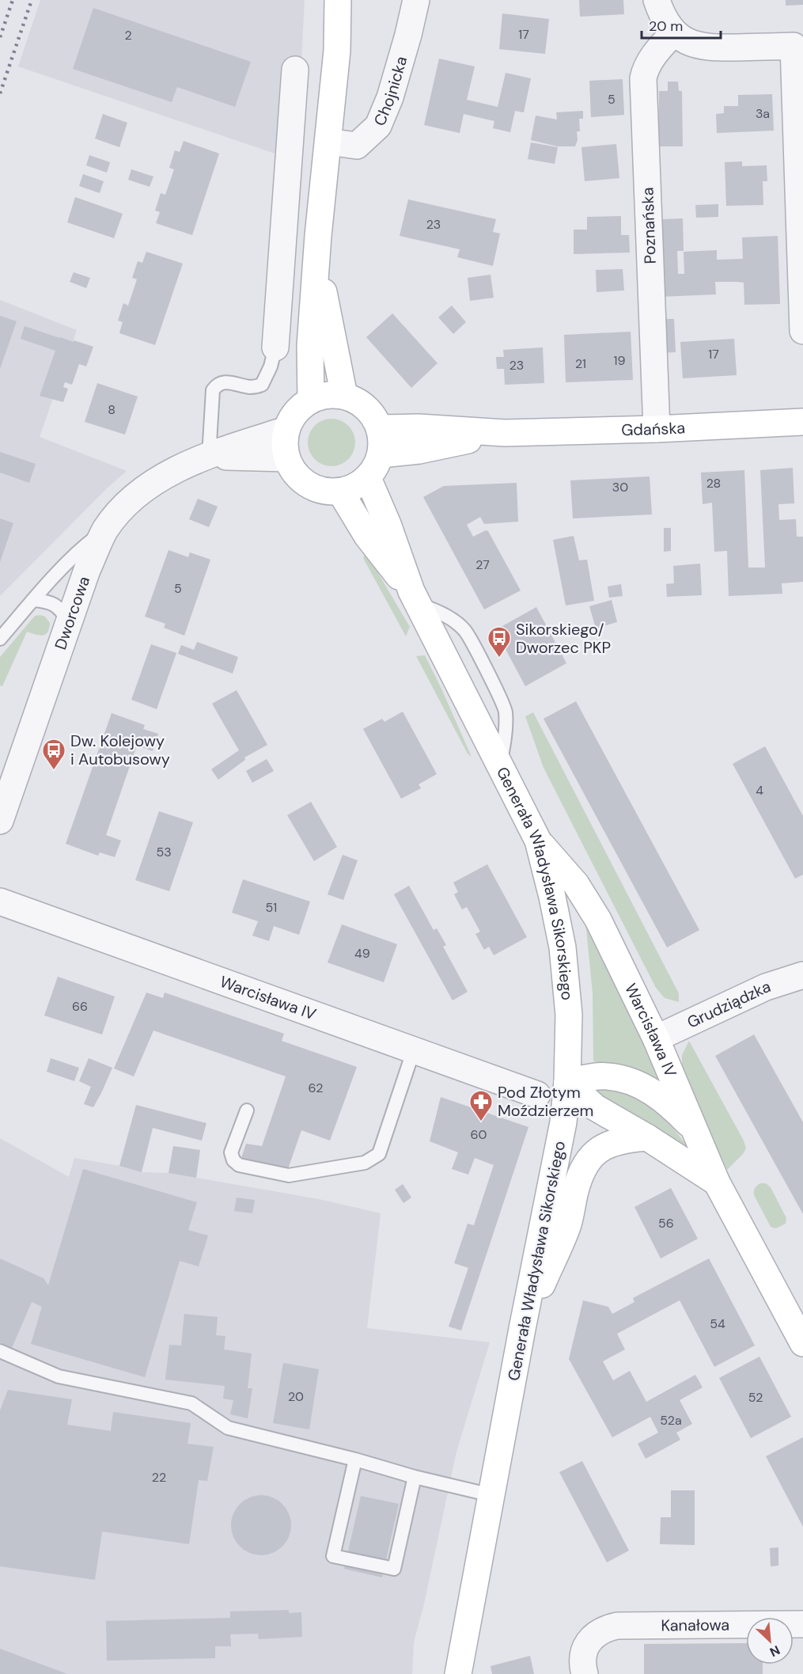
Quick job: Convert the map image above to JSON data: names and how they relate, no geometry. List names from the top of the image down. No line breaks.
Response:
{"streets":{"street":["Chojnicka","Poznańska","Gdańska","Dworcowa","Generała Władysława Sikorskiego","Warcisława IV","Grudziądzka","Kanałowa"]},"crossings":[["Poznańska","Gdańska"],["Gdańska","Dworcowa"],["Gdańska","Generała Władysława Sikorskiego"],["Dworcowa","Generała Władysława Sikorskiego"],["Generała Władysława Sikorskiego","Warcisława IV"],["Warcisława IV","Grudziądzka"]],"places":{"bus stop":["Sikorskiego/ Dworzec PKP","Dw. Kolejowy i Autobusowy"],"pharmacy":["Pod Złotym Moździerzem"]},"house_numbers":["17","2","5","3a","23","17","19","21","23","8","28","30","27","5","4","53","51","49","66","62","60","56","54","20","52","52a","22"],"scale_bar":"20 m","north":"bottom right"}
